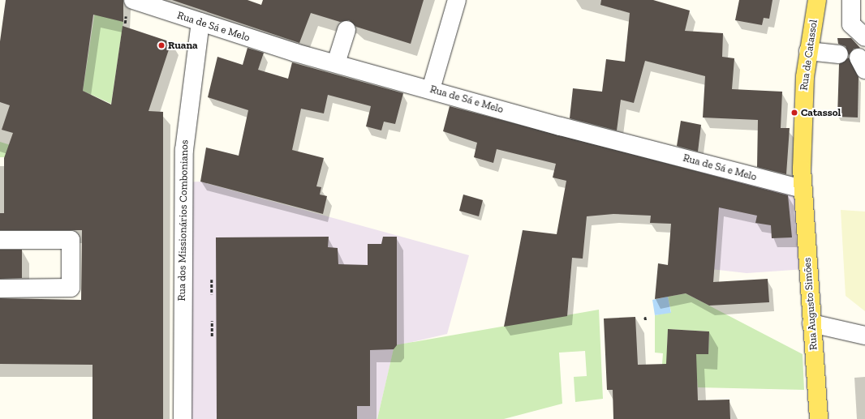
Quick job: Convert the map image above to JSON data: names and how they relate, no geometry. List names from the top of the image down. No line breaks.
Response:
{"streets":{"main road":["Rua de Catassol","Rua Augusto Simões"],"street":["Rua de Sá e Melo","Rua dos Missionários Combonianos"]},"crossings":[["Rua de Sá e Melo","Rua de Catassol"],["Rua de Sá e Melo","Rua dos Missionários Combonianos"],["Rua de Sá e Melo","Rua Augusto Simões"],["Rua de Catassol","Rua Augusto Simões"]],"places":["Ruana","Catassol"]}
